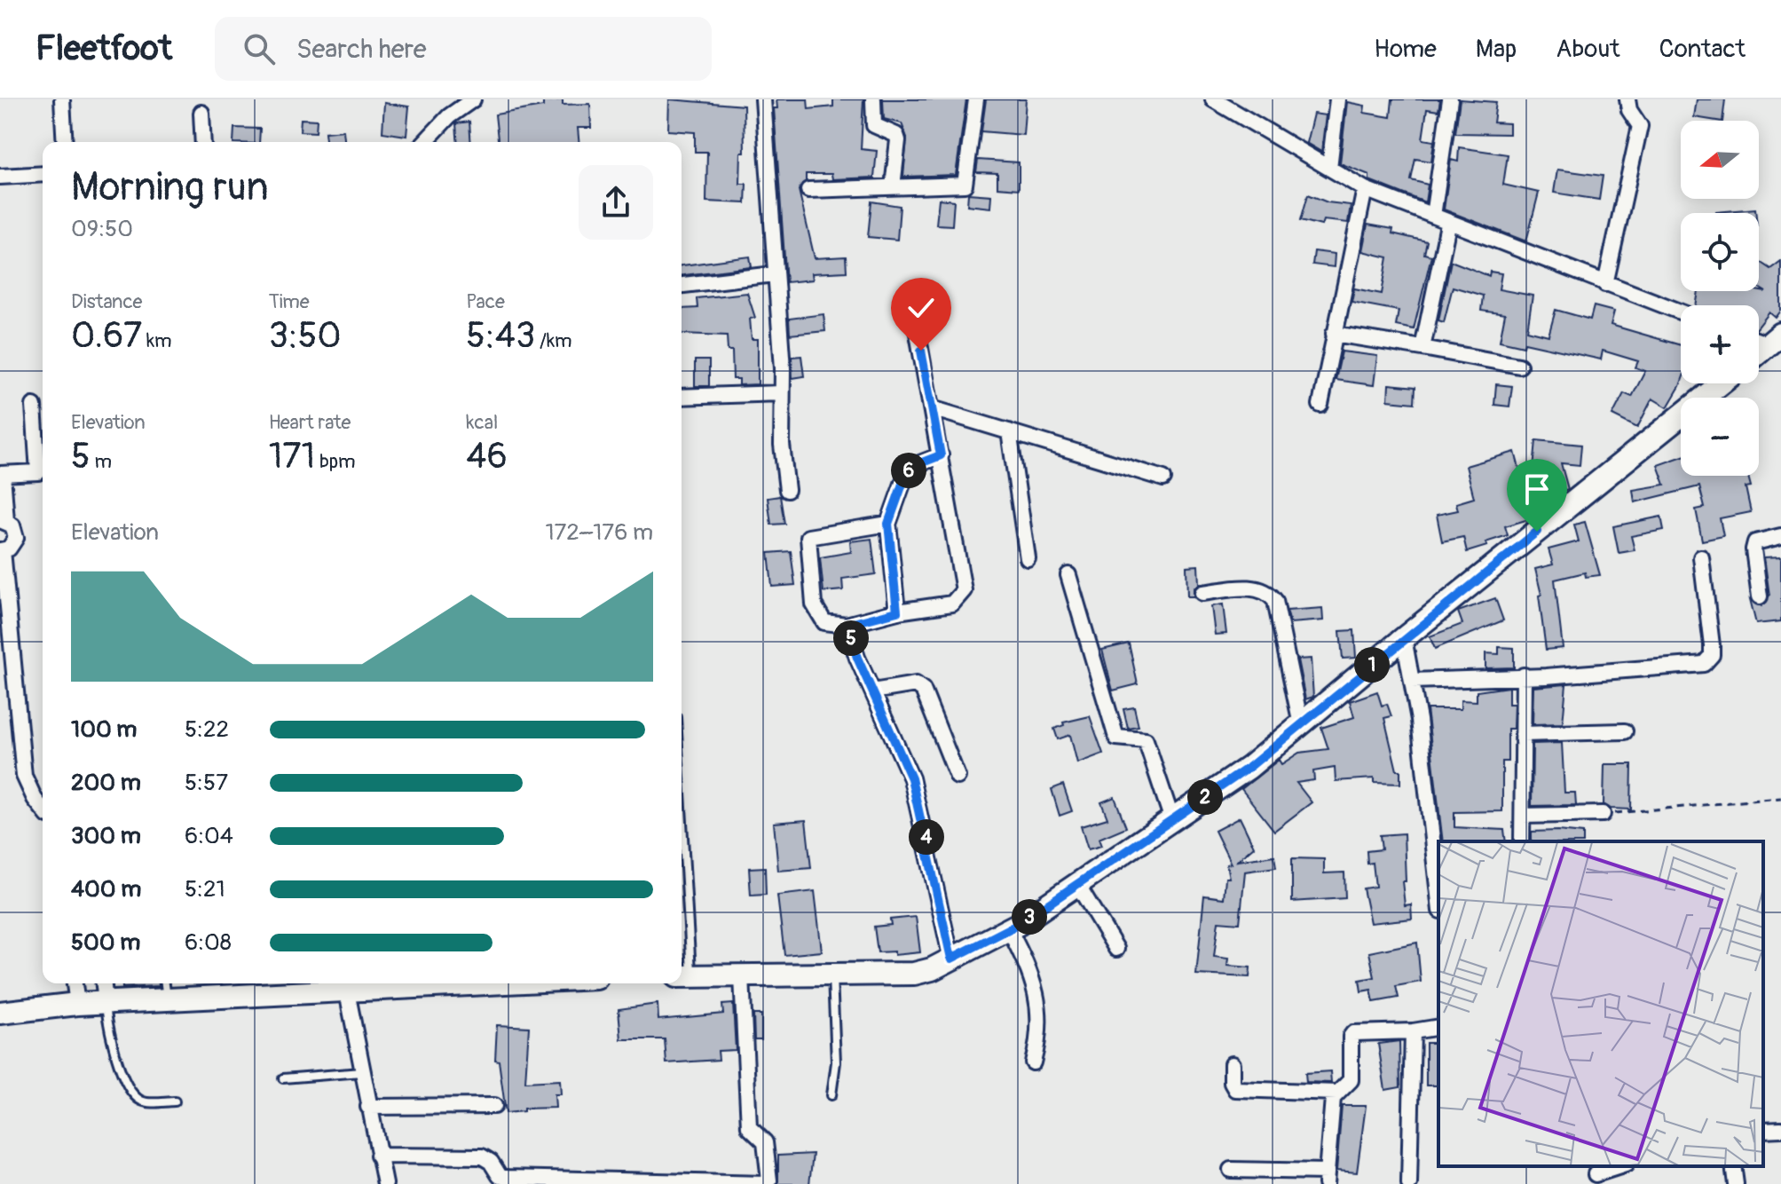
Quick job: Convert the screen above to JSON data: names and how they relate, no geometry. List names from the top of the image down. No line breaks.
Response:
{"north":"left","page":{"header":"Fleetfoot","search":"Search here","nav":["Home","Map","About","Contact"],"map_buttons":["+","−"],"heading":["Morning run","09:50"],"stats":[["Distance","0.67 km"],["Time","3:50"],["Pace","5:43 /km"],["Elevation","5 m"],["Heart rate","171 bpm"],["kcal","46"]],"pins":["6","5","1","2","4","3"],"chart":["Elevation","172–176 m"],"list":[{"name":"100 m","note":"5:22"},{"name":"200 m","note":"5:57"},{"name":"300 m","note":"6:04"},{"name":"400 m","note":"5:21"},{"name":"500 m","note":"6:08"}]}}
